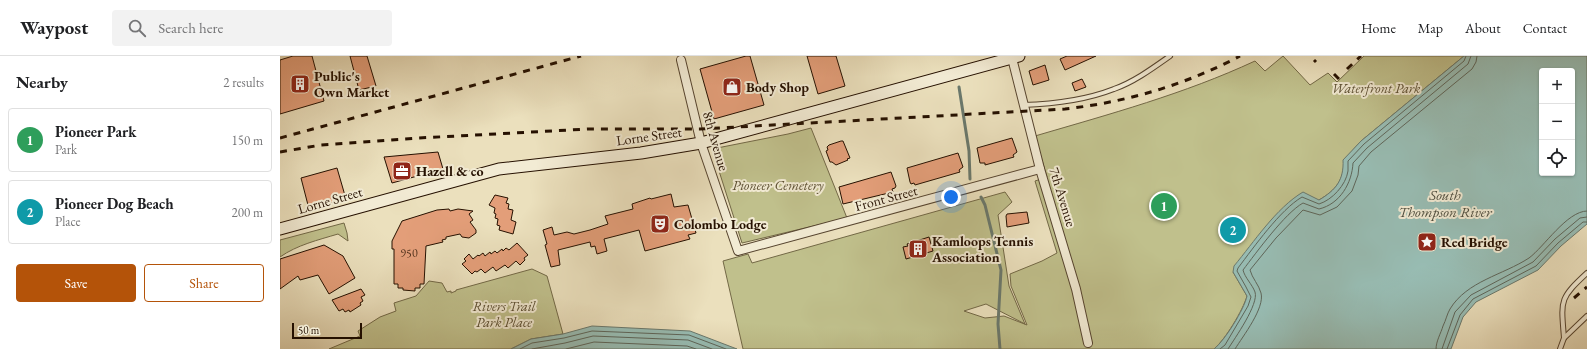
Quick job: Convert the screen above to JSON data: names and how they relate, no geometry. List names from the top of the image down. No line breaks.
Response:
{"streets":{"street":["Lorne Street","8th Avenue","7th Avenue","Front Street"]},"crossings":[["Lorne Street","8th Avenue"],["Lorne Street","7th Avenue"],["8th Avenue","Front Street"],["7th Avenue","Front Street"]],"water":["South Thompson River"],"parks":["Waterfront Park","Pioneer Cemetery","Rivers Trail Park Place"],"places":{"building":["Public's Own Market","Kamloops Tennis Association"],"shop":["Body Shop"],"office":["Hazell & co"],"theatre":["Colombo Lodge"],"place":["Red Bridge"]},"house_numbers":["950"],"scale_bar":"50 m","page":{"header":"Waypost","search":"Search here","nav":["Home","Map","About","Contact"],"heading":["Nearby","2 results"],"map_buttons":["+","−"],"list":[{"mark":"1","name":"Pioneer Park","note":"Park","value":"150 m"},{"mark":"2","name":"Pioneer Dog Beach","note":"Place","value":"200 m"}],"pins":["1","2"],"buttons":["Save","Share"],"scale":"50 m"}}
